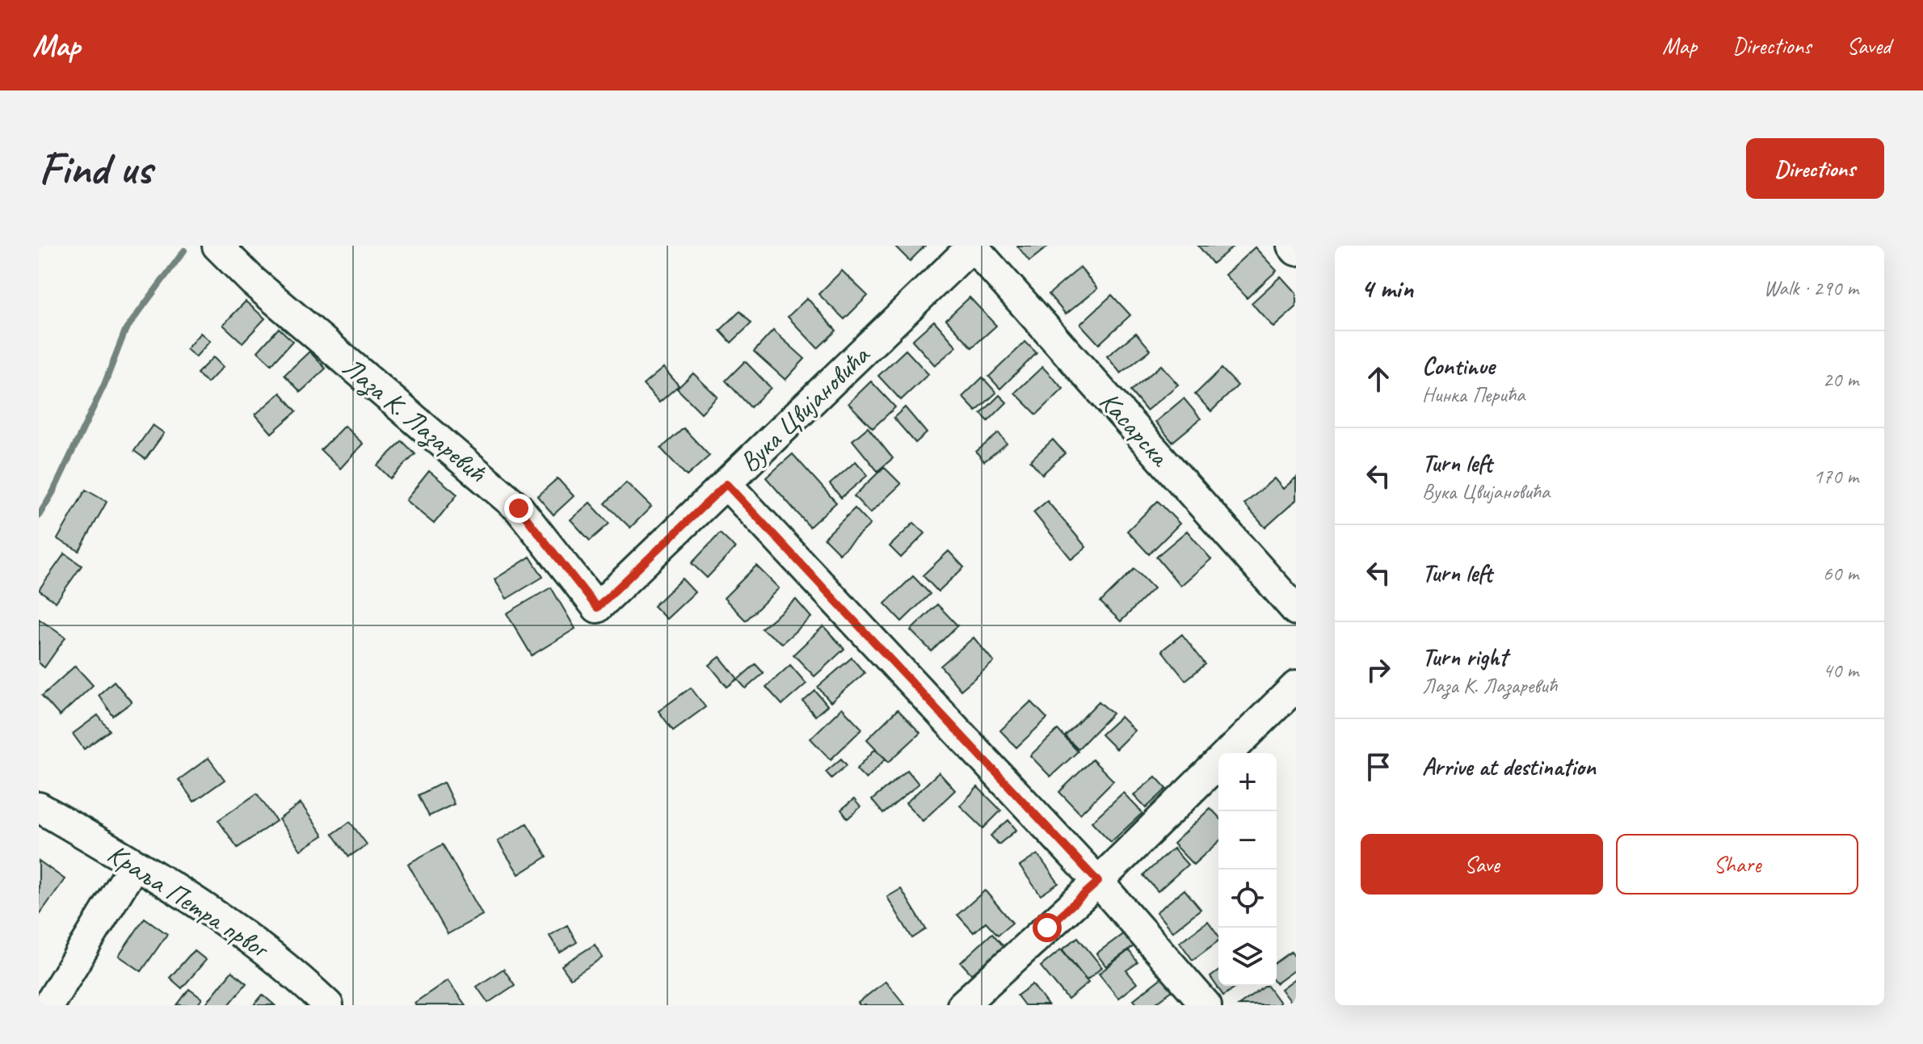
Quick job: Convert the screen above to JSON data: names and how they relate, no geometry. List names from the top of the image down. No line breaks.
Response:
{"streets":{"street":["Вука Цвијановића","Лаза К. Лазаревић","Касарска","Краља Петра првог"]},"crossings":[["Вука Цвијановића","Лаза К. Лазаревић"],["Вука Цвијановића","Касарска"]],"page":{"header":"Map","nav":["Map","Directions","Saved"],"buttons":["Directions",["Save","Share"]],"title":"Find us","heading":["4 min","Walk · 290 m"],"list":[["Continue","Нинка Перића","20 m"],["Turn left","Вука Цвијановића","170 m"],["Turn left","60 m"],["Turn right","Лаза К. Лазаревић","40 m"],"Arrive at destination"],"map_buttons":["+","−"]}}
